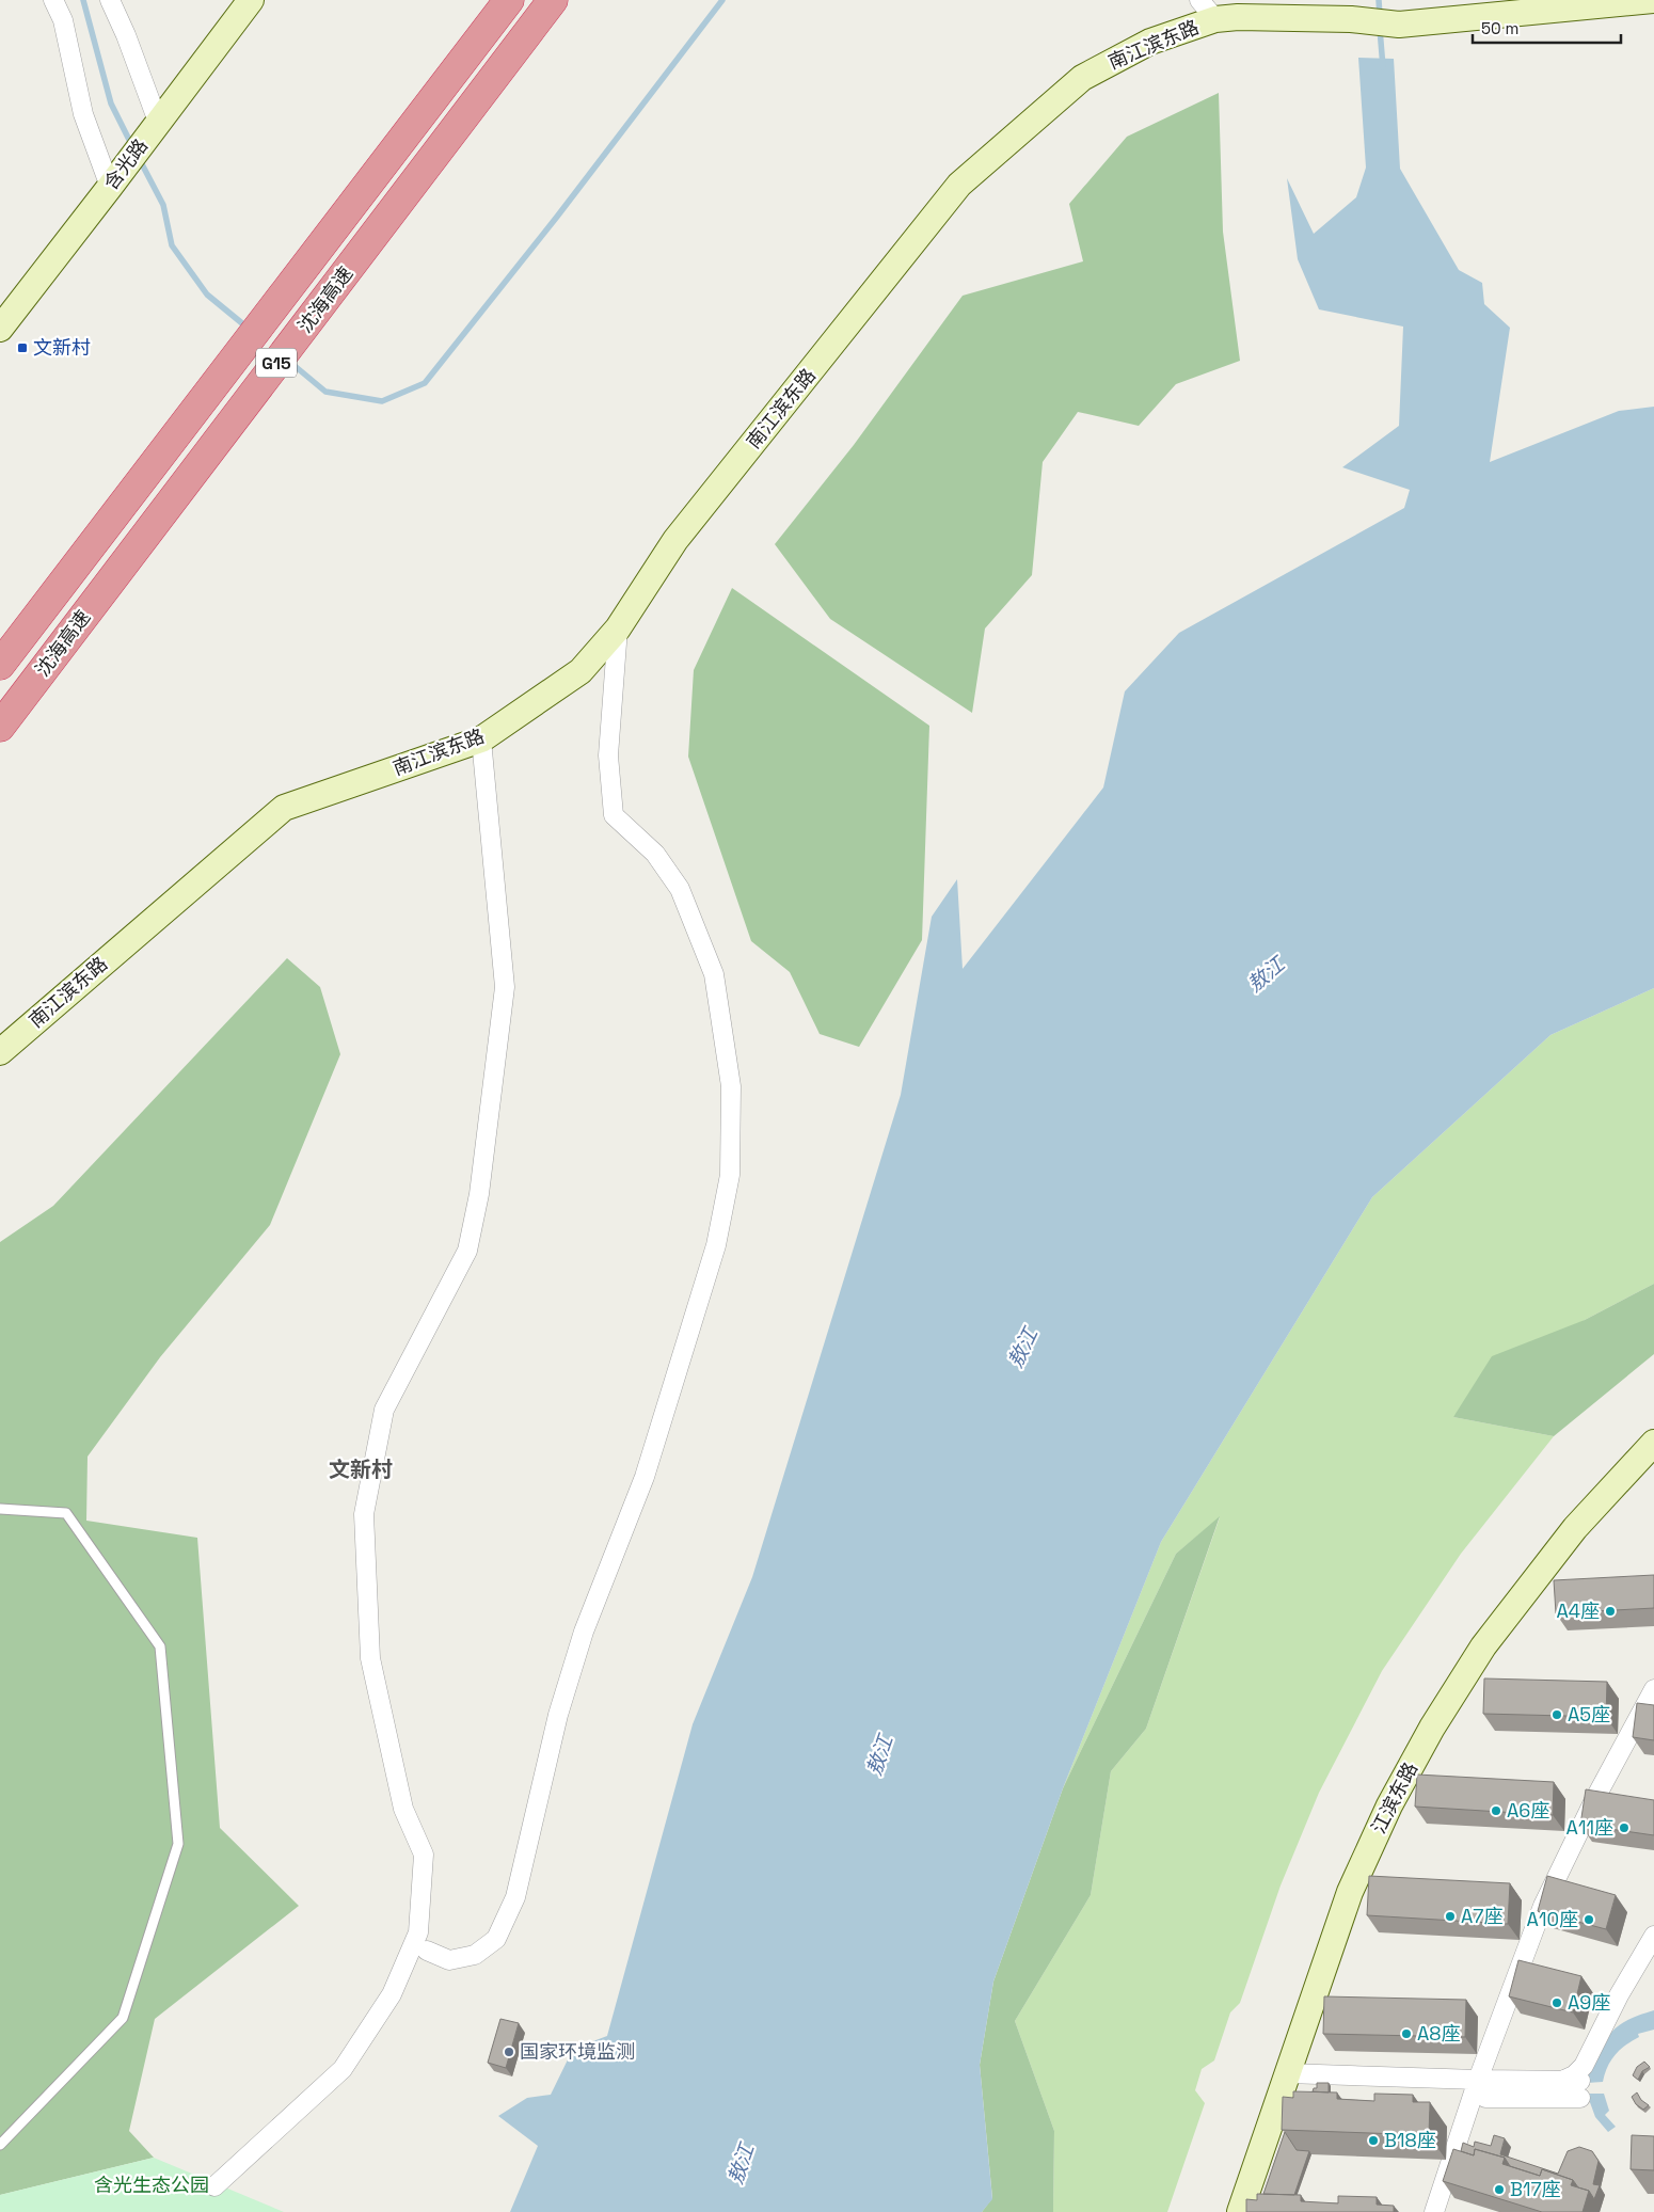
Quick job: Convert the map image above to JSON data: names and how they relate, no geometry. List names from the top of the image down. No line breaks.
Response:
{"streets":{"highway":["沈海高速","G15"],"main road":["南江滨东路","含光路","江滨东路"]},"districts":["文新村"],"water":["敖江"],"parks":["含光生态公园"],"places":{"transit":["文新村"],"other":["A4座","A5座","A6座","A11座","A7座","A10座","A9座","A8座","国家环境监测","B18座","B17座"]},"scale_bar":"50 m"}
